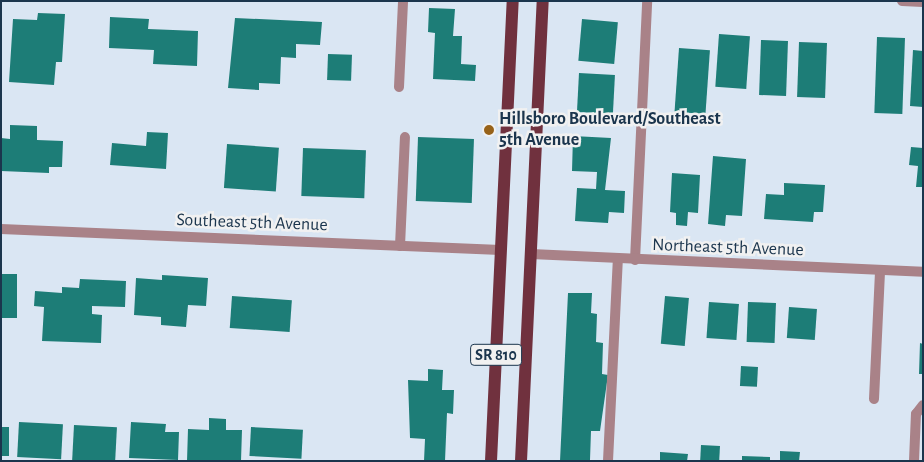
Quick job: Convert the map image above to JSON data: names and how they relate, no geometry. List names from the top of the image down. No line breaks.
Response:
{"streets":{"main road":["SR 810"],"street":["Southeast 5th Avenue","Northeast 5th Avenue"]},"crossings":[["Southeast 5th Avenue","SR 810"],["Northeast 5th Avenue","SR 810"]],"places":["Hillsboro Boulevard/Southeast 5th Avenue"]}
